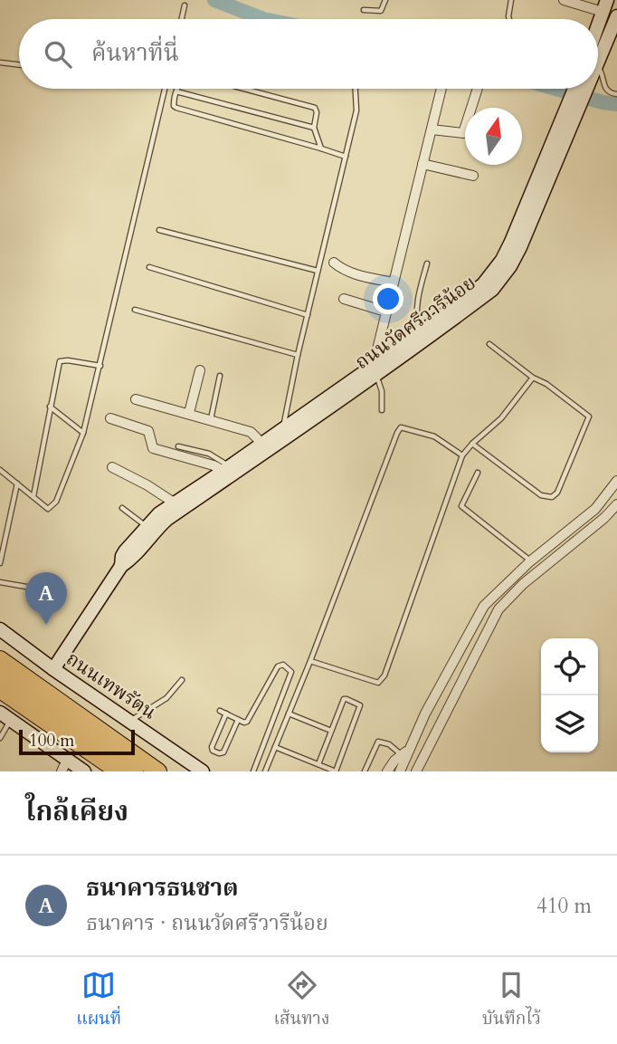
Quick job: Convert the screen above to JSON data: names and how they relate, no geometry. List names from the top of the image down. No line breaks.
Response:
{"streets":{"highway":["ถนนเทพรัตน"],"main road":["ถนนวัดศรีวารีน้อย"]},"crossings":[["ถนนวัดศรีวารีน้อย","ถนนเทพรัตน"]],"scale_bar":"100 m","north":"top","page":{"search":"ค้นหาที่นี่","pins":"A","scale":"100 m","heading":"ใกล้เคียง","list":[{"mark":"A","name":"ธนาคารธนชาต","note":"ธนาคาร · ถนนวัดศรีวารีน้อย","value":"410 m"}],"nav":["แผนที่","เส้นทาง","บันทึกไว้"]}}
